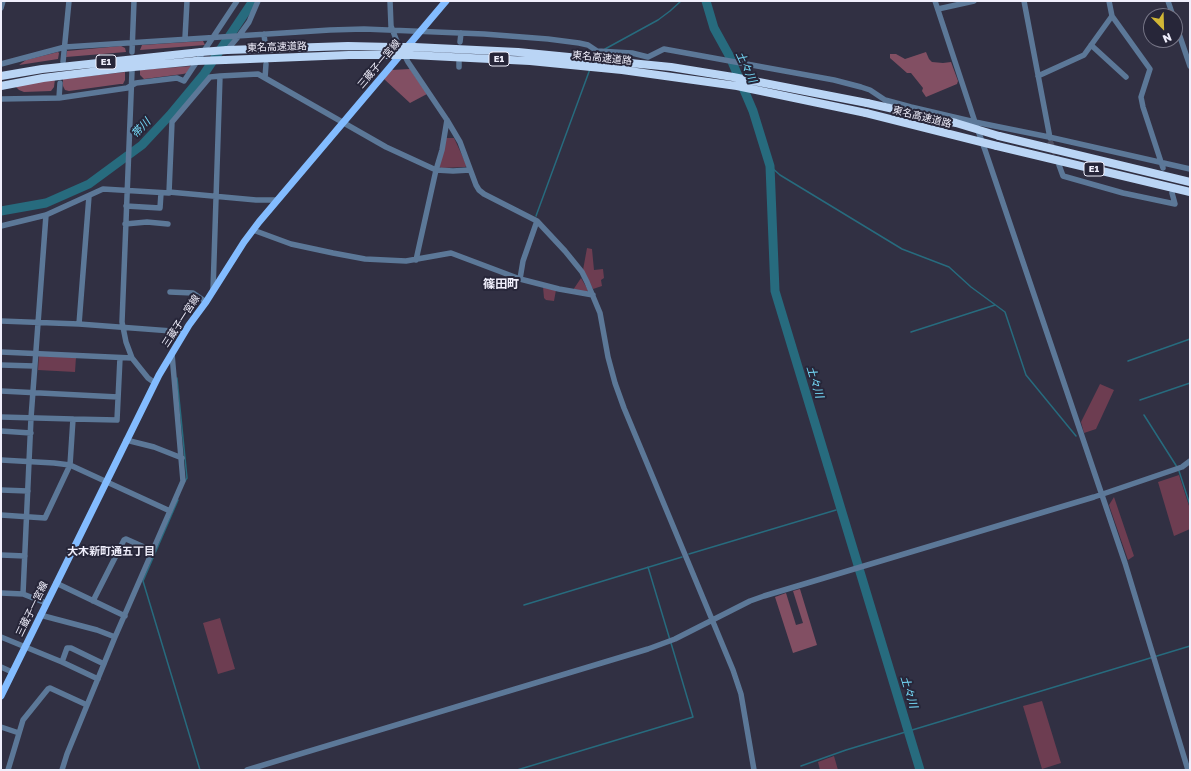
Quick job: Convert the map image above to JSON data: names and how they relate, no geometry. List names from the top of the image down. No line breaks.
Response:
{"streets":{"highway":["東名高速道路","E1"],"main road":["三蔵子一宮線"]},"districts":["篠田町","大木新町通五丁目"],"water":["土々川","帯川"],"north":"bottom right"}
